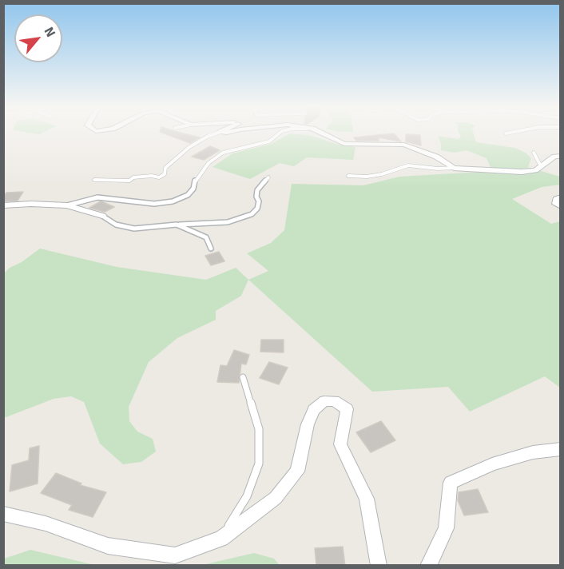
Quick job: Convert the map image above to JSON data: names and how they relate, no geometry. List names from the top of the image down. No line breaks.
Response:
{"north":"top right"}
